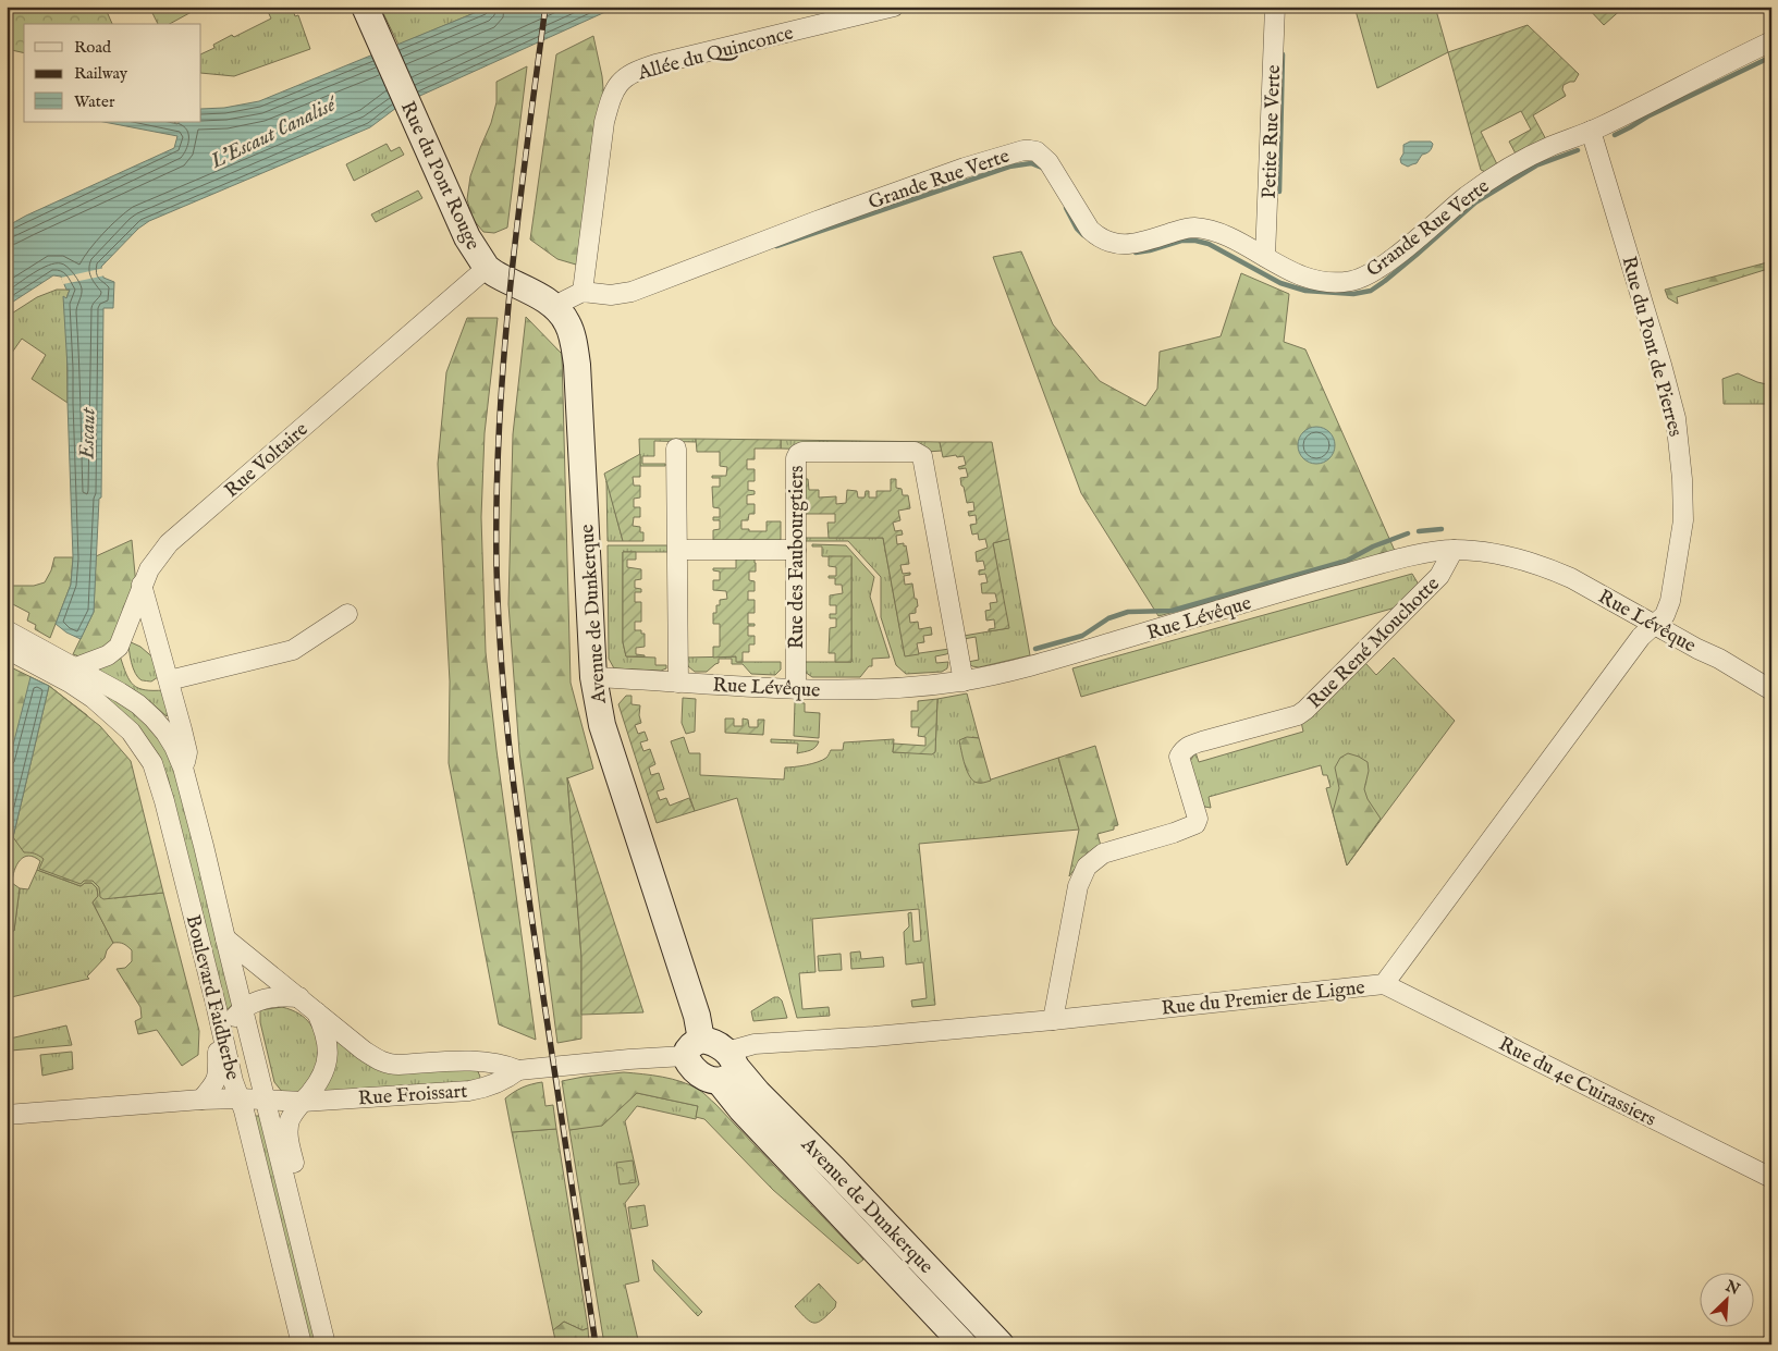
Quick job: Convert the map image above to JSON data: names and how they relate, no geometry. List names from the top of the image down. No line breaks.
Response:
{"streets":{"main road":["Rue du Pont Rouge","Avenue de Dunkerque"],"street":["Allée du Quinconce","Petite Rue Verte","Grande Rue Verte","Rue du Pont de Pierres","Rue Voltaire","Rue des Faubourgtiers","Rue Lévêque","Rue René Mouchotte","Boulevard Faidherbe","Rue du Premier de Ligne","Rue du 4e Cuirassiers","Rue Froissart"]},"crossings":[["Allée du Quinconce","Grande Rue Verte"],["Petite Rue Verte","Grande Rue Verte"],["Rue du Pont Rouge","Rue Voltaire"],["Rue du Pont Rouge","Avenue de Dunkerque"],["Grande Rue Verte","Rue du Pont de Pierres"],["Rue du Pont de Pierres","Rue Lévêque"],["Rue du Pont de Pierres","Rue du Premier de Ligne"],["Rue Voltaire","Boulevard Faidherbe"],["Rue des Faubourgtiers","Rue Lévêque"],["Avenue de Dunkerque","Rue Lévêque"],["Avenue de Dunkerque","Rue du Premier de Ligne"],["Avenue de Dunkerque","Rue Froissart"],["Rue Lévêque","Rue René Mouchotte"],["Rue Lévêque","Rue du Premier de Ligne"],["Rue René Mouchotte","Rue du Premier de Ligne"],["Boulevard Faidherbe","Rue Froissart"],["Rue du Premier de Ligne","Rue du 4e Cuirassiers"]],"water":["L'Escaut Canalisé","Escaut"],"legend":["Road","Railway","Water"],"north":"top right"}
